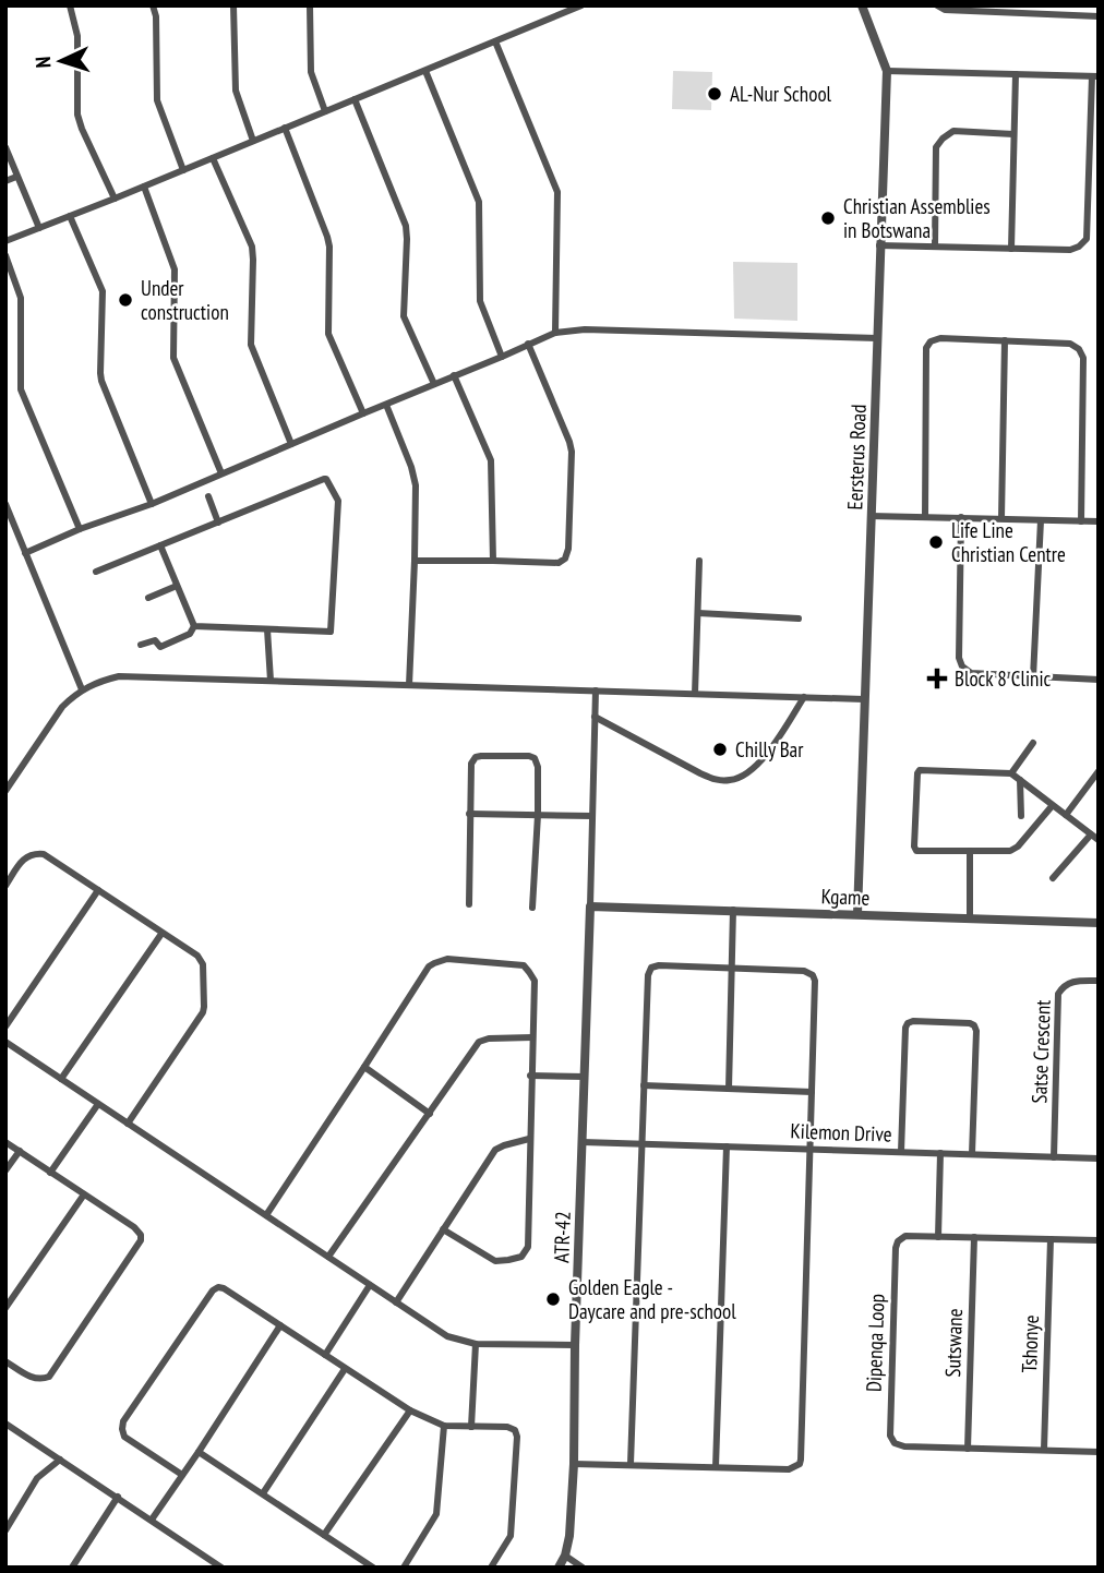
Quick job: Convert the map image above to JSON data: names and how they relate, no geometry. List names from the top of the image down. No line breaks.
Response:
{"streets":{"street":["Eersterus Road","Kgame","Satse Crescent","Kilemon Drive","ATR-42","Dipenqa Loop","Sutswane","Tshonye"]},"crossings":[["Eersterus Road","Kgame"],["Kgame","ATR-42"],["Satse Crescent","Kilemon Drive"],["Kilemon Drive","ATR-42"],["Dipenqa Loop","Sutswane"],["Dipenqa Loop","Tshonye"]],"places":{"other":["AL-Nur School","Christian Assemblies in Botswana","Under construction","Life Line Christian Centre","Chilly Bar","Golden Eagle - Daycare and pre-school"],"health":["Block 8 Clinic"]},"north":"left"}
